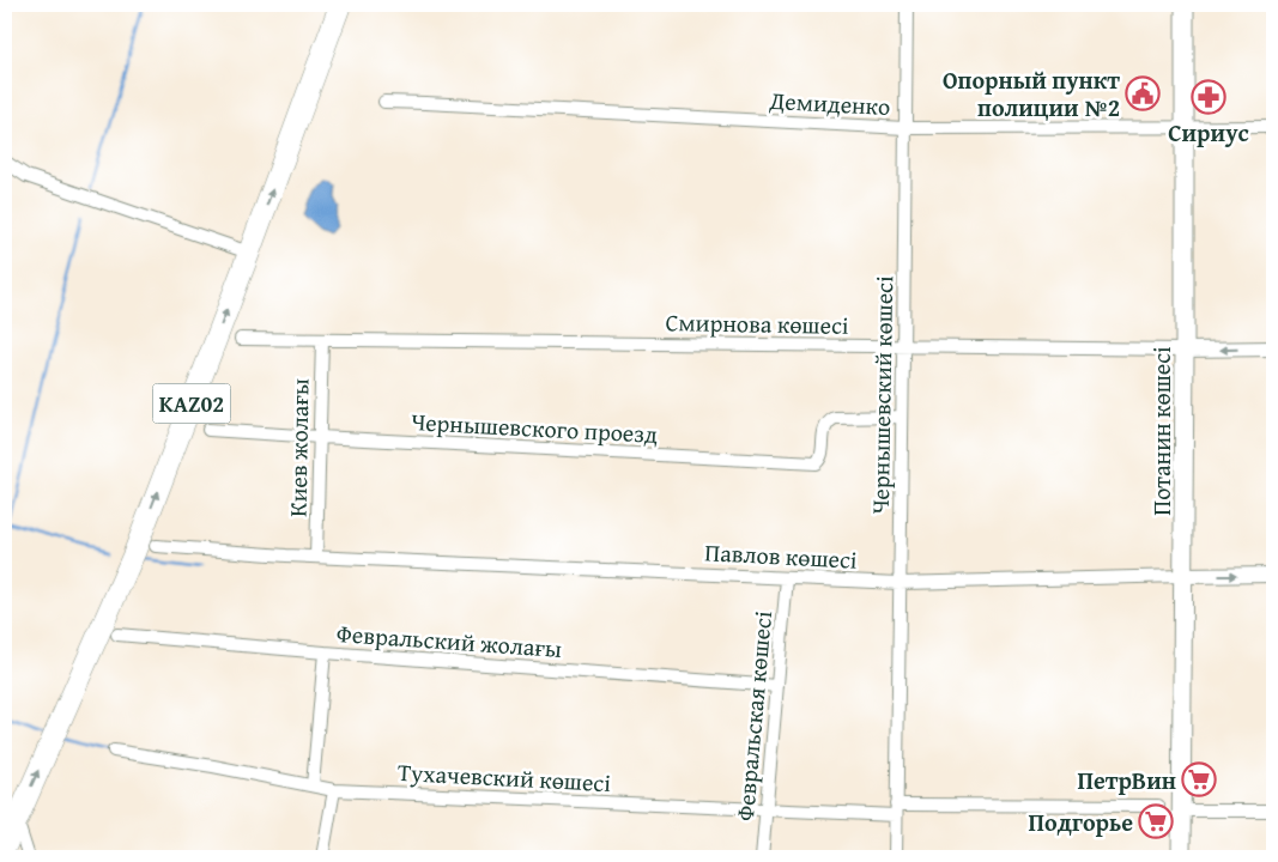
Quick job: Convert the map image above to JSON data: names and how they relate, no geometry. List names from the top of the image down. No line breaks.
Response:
{"streets":{"highway":["KAZ02"],"main road":["Потанин көшесі"],"street":["Демиденко","Смирнова көшесі","Чернышевский көшесі","Чернышевского проезд","Киев жолағы","Павлов көшесі","Февральский жолағы","Февральская көшесі","Тухачевский көшесі"]},"crossings":[["Демиденко","Чернышевский көшесі"],["Демиденко","Потанин көшесі"],["Смирнова көшесі","Чернышевский көшесі"],["Смирнова көшесі","Потанин көшесі"],["Смирнова көшесі","Киев жолағы"],["Чернышевский көшесі","Чернышевского проезд"],["Чернышевский көшесі","Павлов көшесі"],["Чернышевский көшесі","Тухачевский көшесі"],["Чернышевского проезд","Киев жолағы"],["Потанин көшесі","Павлов көшесі"],["Киев жолағы","Павлов көшесі"],["Павлов көшесі","Февральская көшесі"],["Февральский жолағы","Февральская көшесі"],["Февральская көшесі","Тухачевский көшесі"]],"places":{"public building":["Опорный пункт полиции №2"],"pharmacy":["Сириус"],"supermarket":["ПетрВин","Подгорье"]}}
